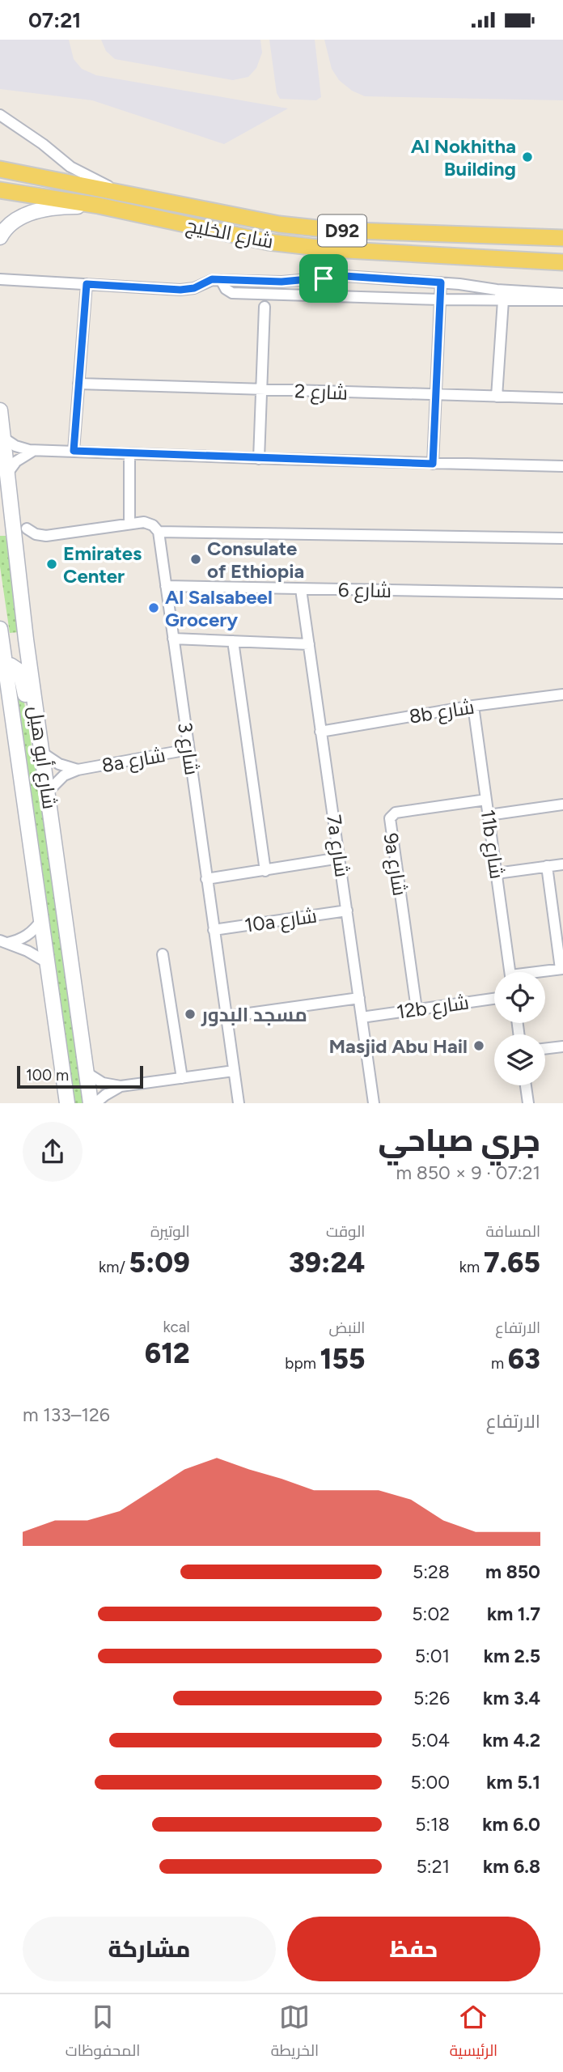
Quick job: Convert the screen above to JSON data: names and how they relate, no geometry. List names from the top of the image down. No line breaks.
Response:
{"streets":{"main road":["D92","شارع الخليج","شارع أبو هيل"],"street":["شارع 2","شارع 6","8b شارع","شارع 3","8a شارع","11b شارع","7a شارع","9a شارع","10a شارع","12b شارع"]},"crossings":[["شارع 6","شارع 3"],["شارع 6","7a شارع"],["8b شارع","11b شارع"],["8b شارع","7a شارع"],["شارع 3","8a شارع"],["شارع 3","10a شارع"],["شارع أبو هيل","8a شارع"],["11b شارع","9a شارع"],["7a شارع","10a شارع"],["7a شارع","12b شارع"],["9a شارع","12b شارع"]],"places":["Al Nokhitha Building","Consulate of Ethiopia","Emirates Center","Al Salsabeel Grocery","مسجد البدور","Masjid Abu Hail"],"scale_bar":"100 m","page":{"status":"07:21","scale":"100 m","heading":["جري صباحي","07:21 · 9 × 850 m"],"stats":[["المسافة","7.65 km"],["الوقت","39:24"],["الوتيرة","5:09 /km"],["الارتفاع","63 m"],["النبض","155 bpm"],["kcal","612"]],"chart":["الارتفاع","126–133 m"],"list":[{"name":"850 m","note":"5:28"},{"name":"1.7 km","note":"5:02"},{"name":"2.5 km","note":"5:01"},{"name":"3.4 km","note":"5:26"},{"name":"4.2 km","note":"5:04"},{"name":"5.1 km","note":"5:00"},{"name":"6.0 km","note":"5:18"},{"name":"6.8 km","note":"5:21"}],"buttons":["حفظ","مشاركة"],"tabs":["الرئيسية","الخريطة","المحفوظات"]}}
